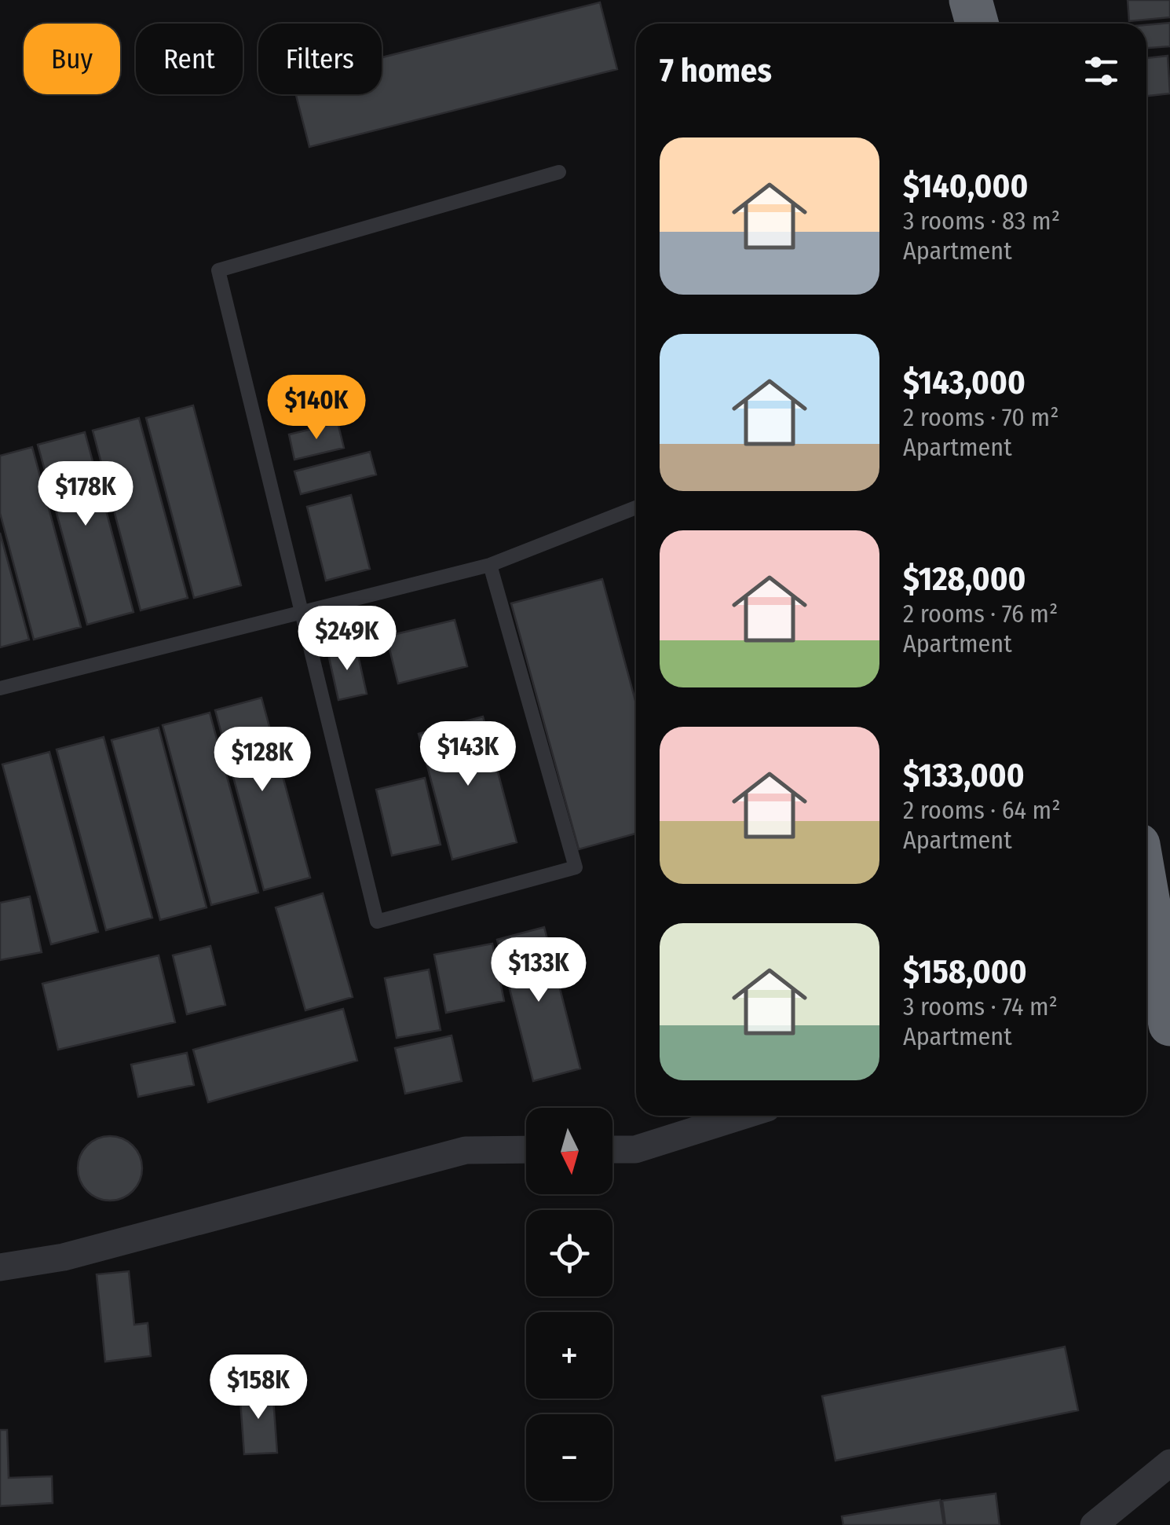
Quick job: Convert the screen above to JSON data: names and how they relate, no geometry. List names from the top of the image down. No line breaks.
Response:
{"north":"bottom","page":{"chip":["Buy","Rent","Filters"],"heading":"7 homes","list":[{"name":"$140,000","note":"3 rooms · 83 m² · Apartment"},{"name":"$143,000","note":"2 rooms · 70 m² · Apartment"},{"name":"$128,000","note":"2 rooms · 76 m² · Apartment"},{"name":"$133,000","note":"2 rooms · 64 m² · Apartment"},{"name":"$158,000","note":"3 rooms · 74 m² · Apartment"}],"price":["$140K","$178K","$249K","$143K","$128K","$133K","$158K"],"map_buttons":["+","−"]}}
